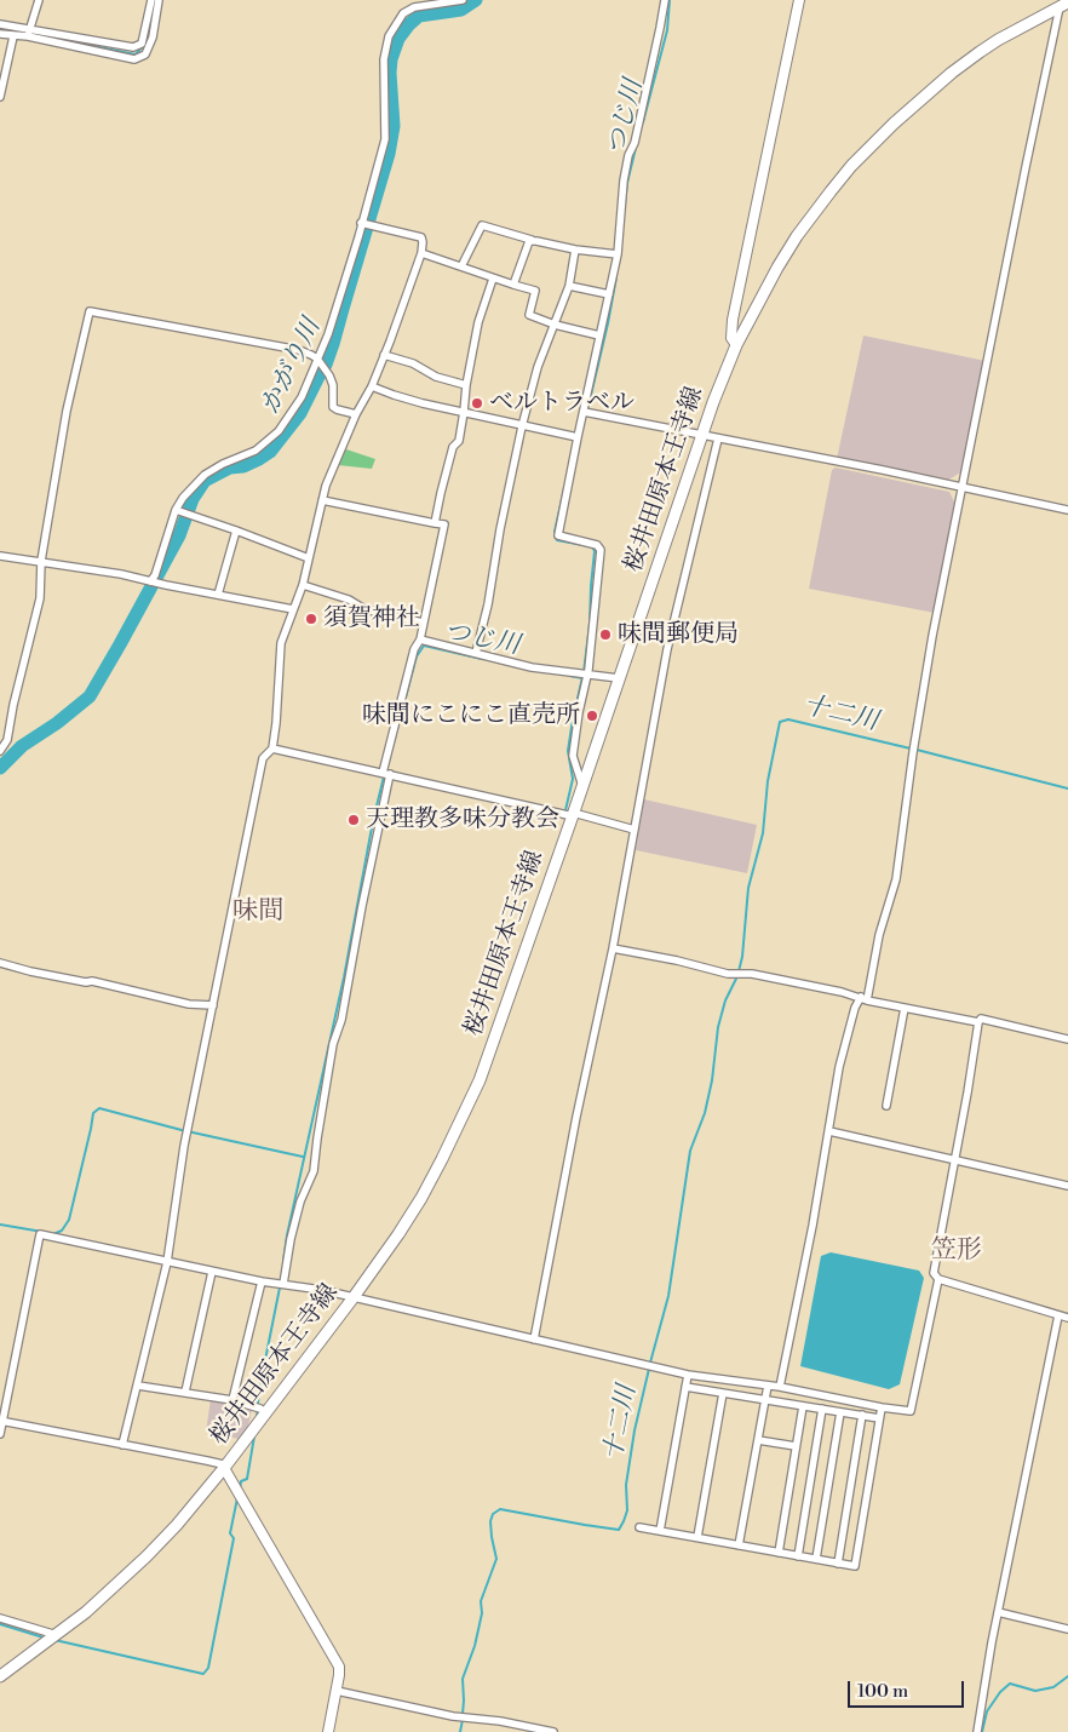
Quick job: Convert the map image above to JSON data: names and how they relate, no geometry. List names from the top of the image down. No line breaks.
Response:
{"streets":{"main road":["桜井田原本王寺線"]},"districts":["味間","笠形"],"water":["つじ川","かがり川","十二川"],"places":["ベルトラベル","須賀神社","味間郵便局","味間にこにこ直売所","天理教多味分教会"],"scale_bar":"100 m"}
